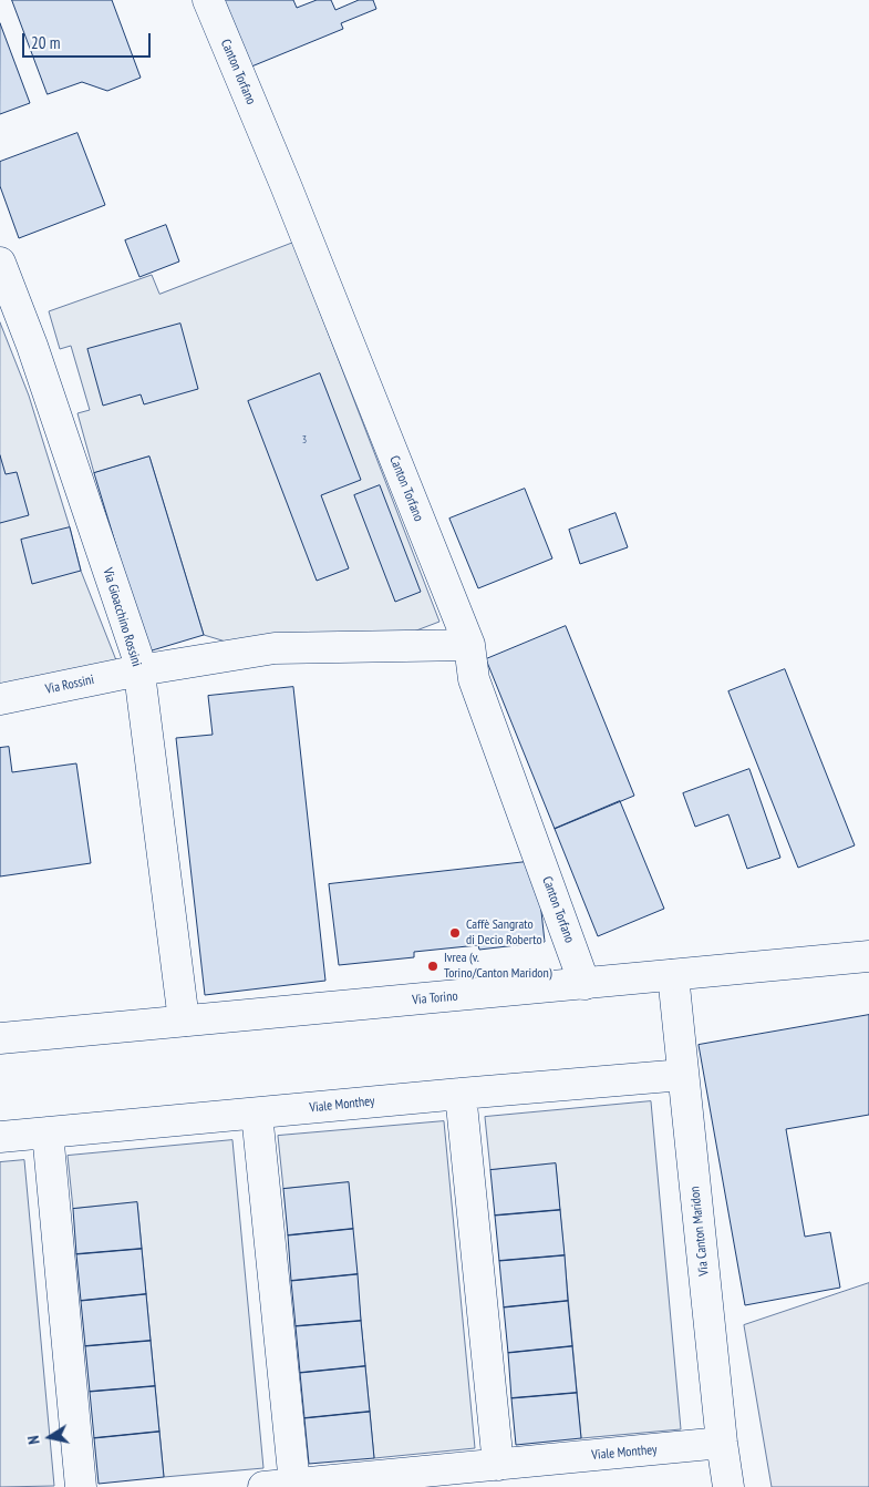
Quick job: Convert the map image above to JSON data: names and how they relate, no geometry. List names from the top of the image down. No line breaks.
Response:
{"streets":{"street":["Canton Torfano","Via Gioacchino Rossini","Via Rossini","Via Torino","Viale Monthey","Via Canton Maridon"]},"crossings":[["Canton Torfano","Via Rossini"],["Canton Torfano","Via Torino"],["Via Gioacchino Rossini","Via Rossini"],["Via Gioacchino Rossini","Via Torino"],["Via Torino","Via Canton Maridon"],["Viale Monthey","Via Canton Maridon"]],"places":["Caffè Sangrato di Decio Roberto","Ivrea (v. Torino/Canton Maridon)"],"house_numbers":["3"],"scale_bar":"20 m","north":"left"}
